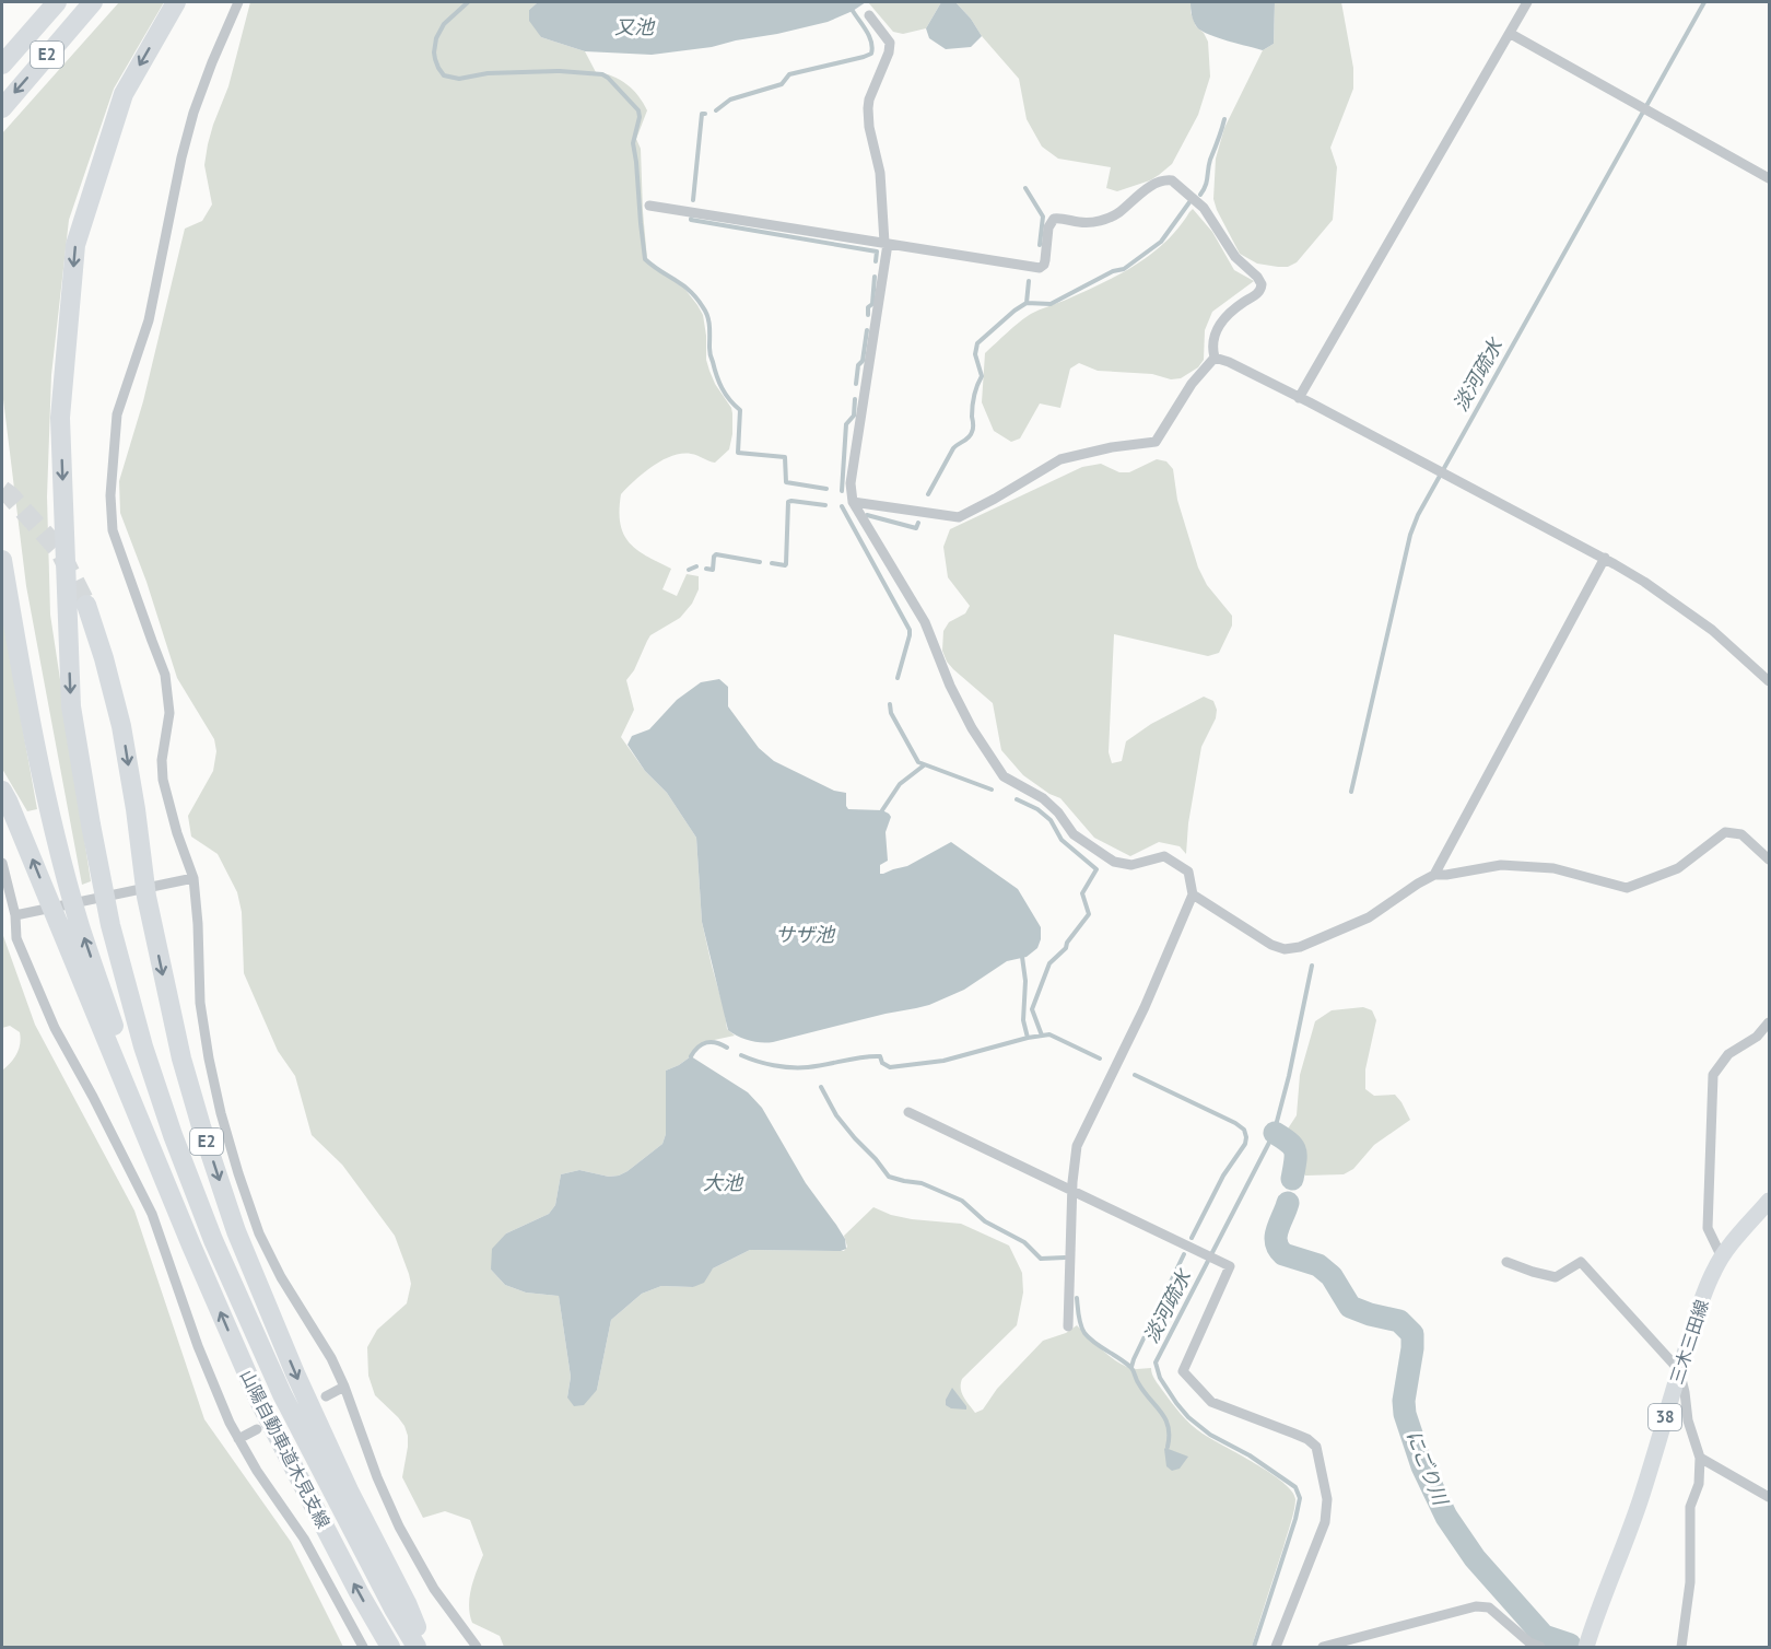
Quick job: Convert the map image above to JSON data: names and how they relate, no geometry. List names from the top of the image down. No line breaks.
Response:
{"streets":{"highway":["E2","山陽自動車道木見支線"],"main road":["三木三田線","38"]},"water":["又池","淡河疏水","サザ池","大池","にごり川"]}
